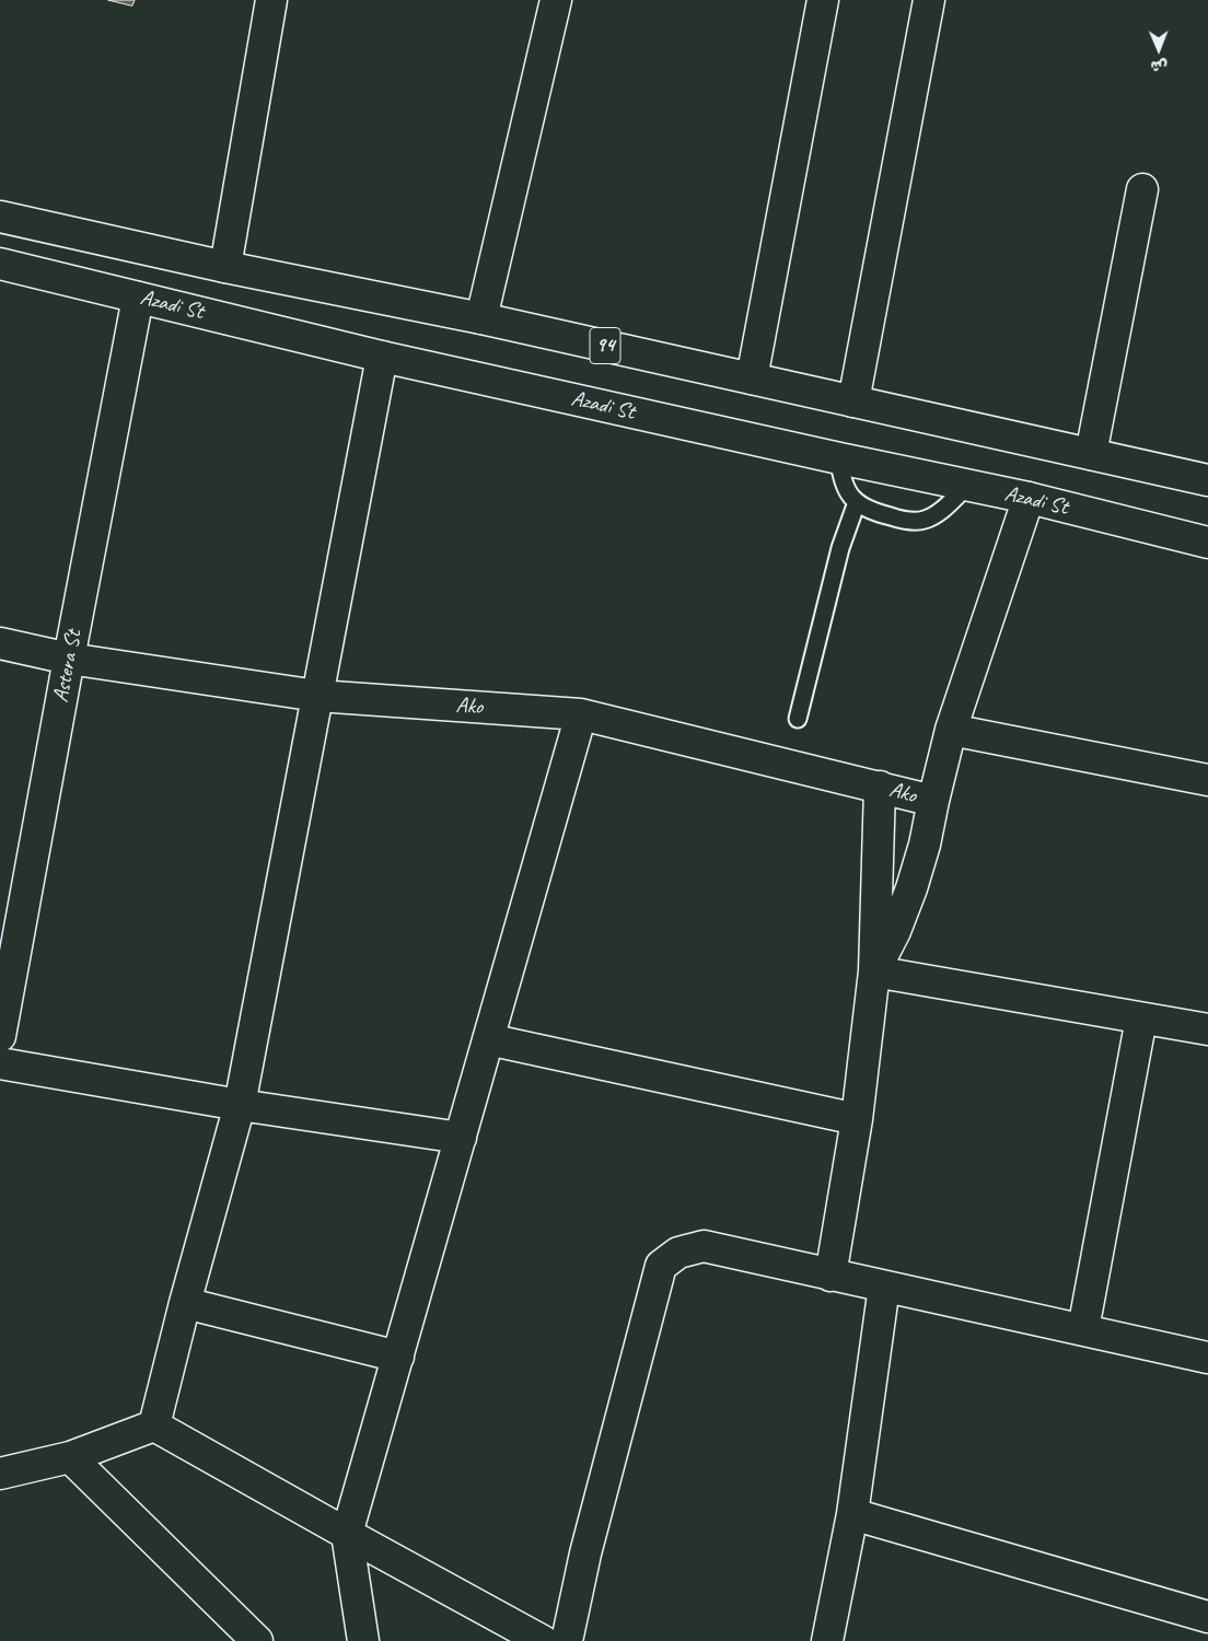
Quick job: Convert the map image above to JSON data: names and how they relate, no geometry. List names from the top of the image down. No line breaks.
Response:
{"streets":{"main road":["Azadi St","94","Astera St","Ako"]},"crossings":[["Azadi St","Astera St"],["Astera St","Ako"]],"north":"bottom"}
